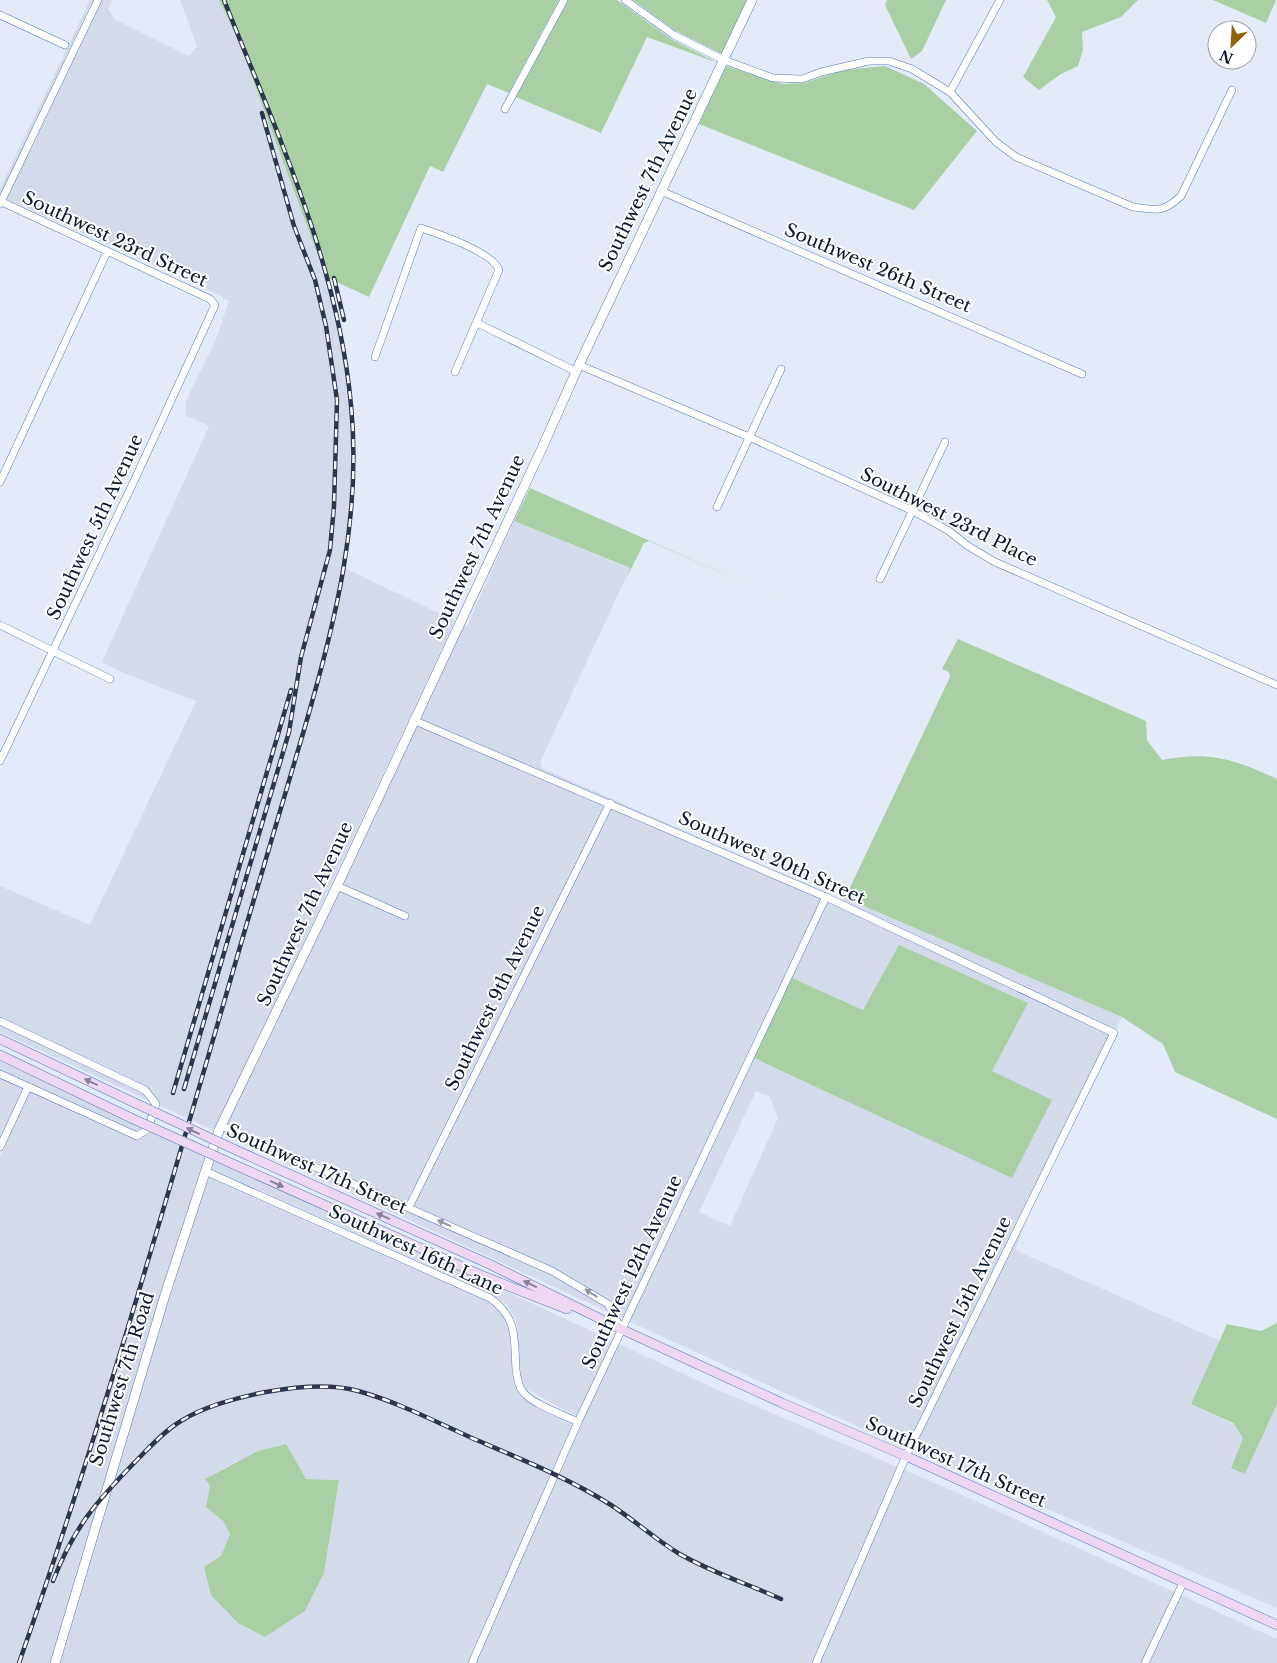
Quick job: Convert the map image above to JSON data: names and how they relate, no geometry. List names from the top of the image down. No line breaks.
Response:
{"streets":{"main road":["Southwest 17th Street"],"street":["Southwest 7th Avenue","Southwest 23rd Street","Southwest 26th Street","Southwest 23rd Place","Southwest 5th Avenue","Southwest 20th Street","Southwest 9th Avenue","Southwest 16th Lane","Southwest 12th Avenue","Southwest 15th Avenue","Southwest 7th Road"]},"crossings":[["Southwest 7th Avenue","Southwest 26th Street"],["Southwest 7th Avenue","Southwest 23rd Place"],["Southwest 7th Avenue","Southwest 20th Street"],["Southwest 7th Avenue","Southwest 7th Road"],["Southwest 23rd Street","Southwest 5th Avenue"],["Southwest 20th Street","Southwest 9th Avenue"],["Southwest 20th Street","Southwest 12th Avenue"],["Southwest 20th Street","Southwest 15th Avenue"],["Southwest 17th Street","Southwest 12th Avenue"],["Southwest 17th Street","Southwest 15th Avenue"],["Southwest 16th Lane","Southwest 12th Avenue"],["Southwest 16th Lane","Southwest 7th Road"]],"north":"bottom left"}
